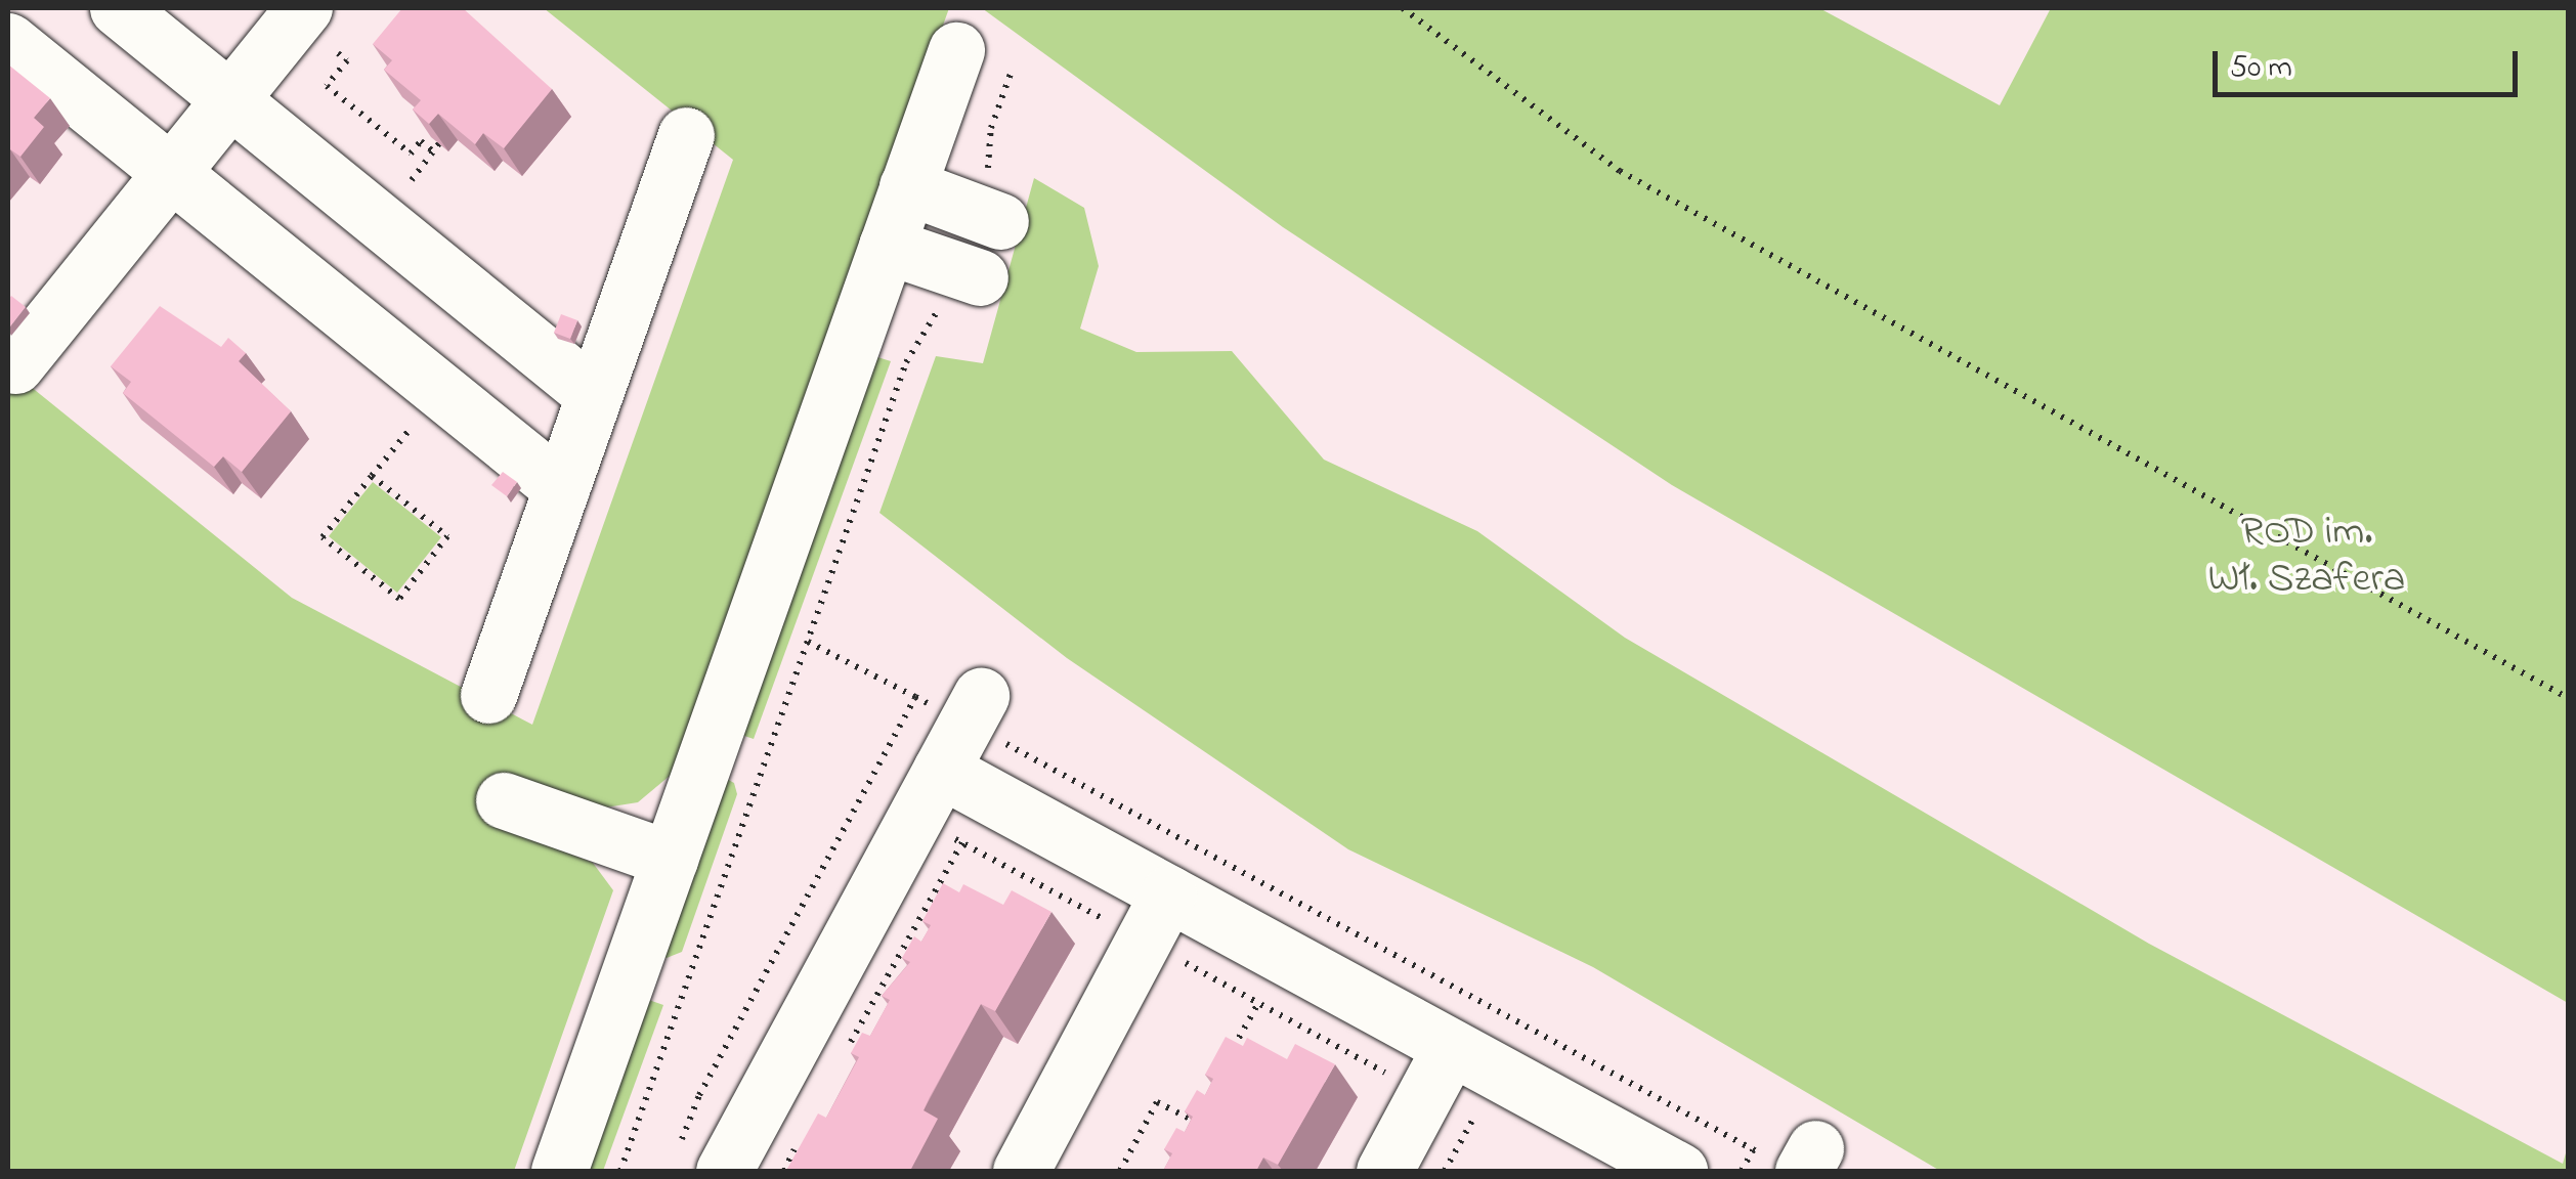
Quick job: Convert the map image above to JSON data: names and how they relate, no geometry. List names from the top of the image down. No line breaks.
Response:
{"parks":["ROD im. Wł. Szafera"],"scale_bar":"50 m"}
